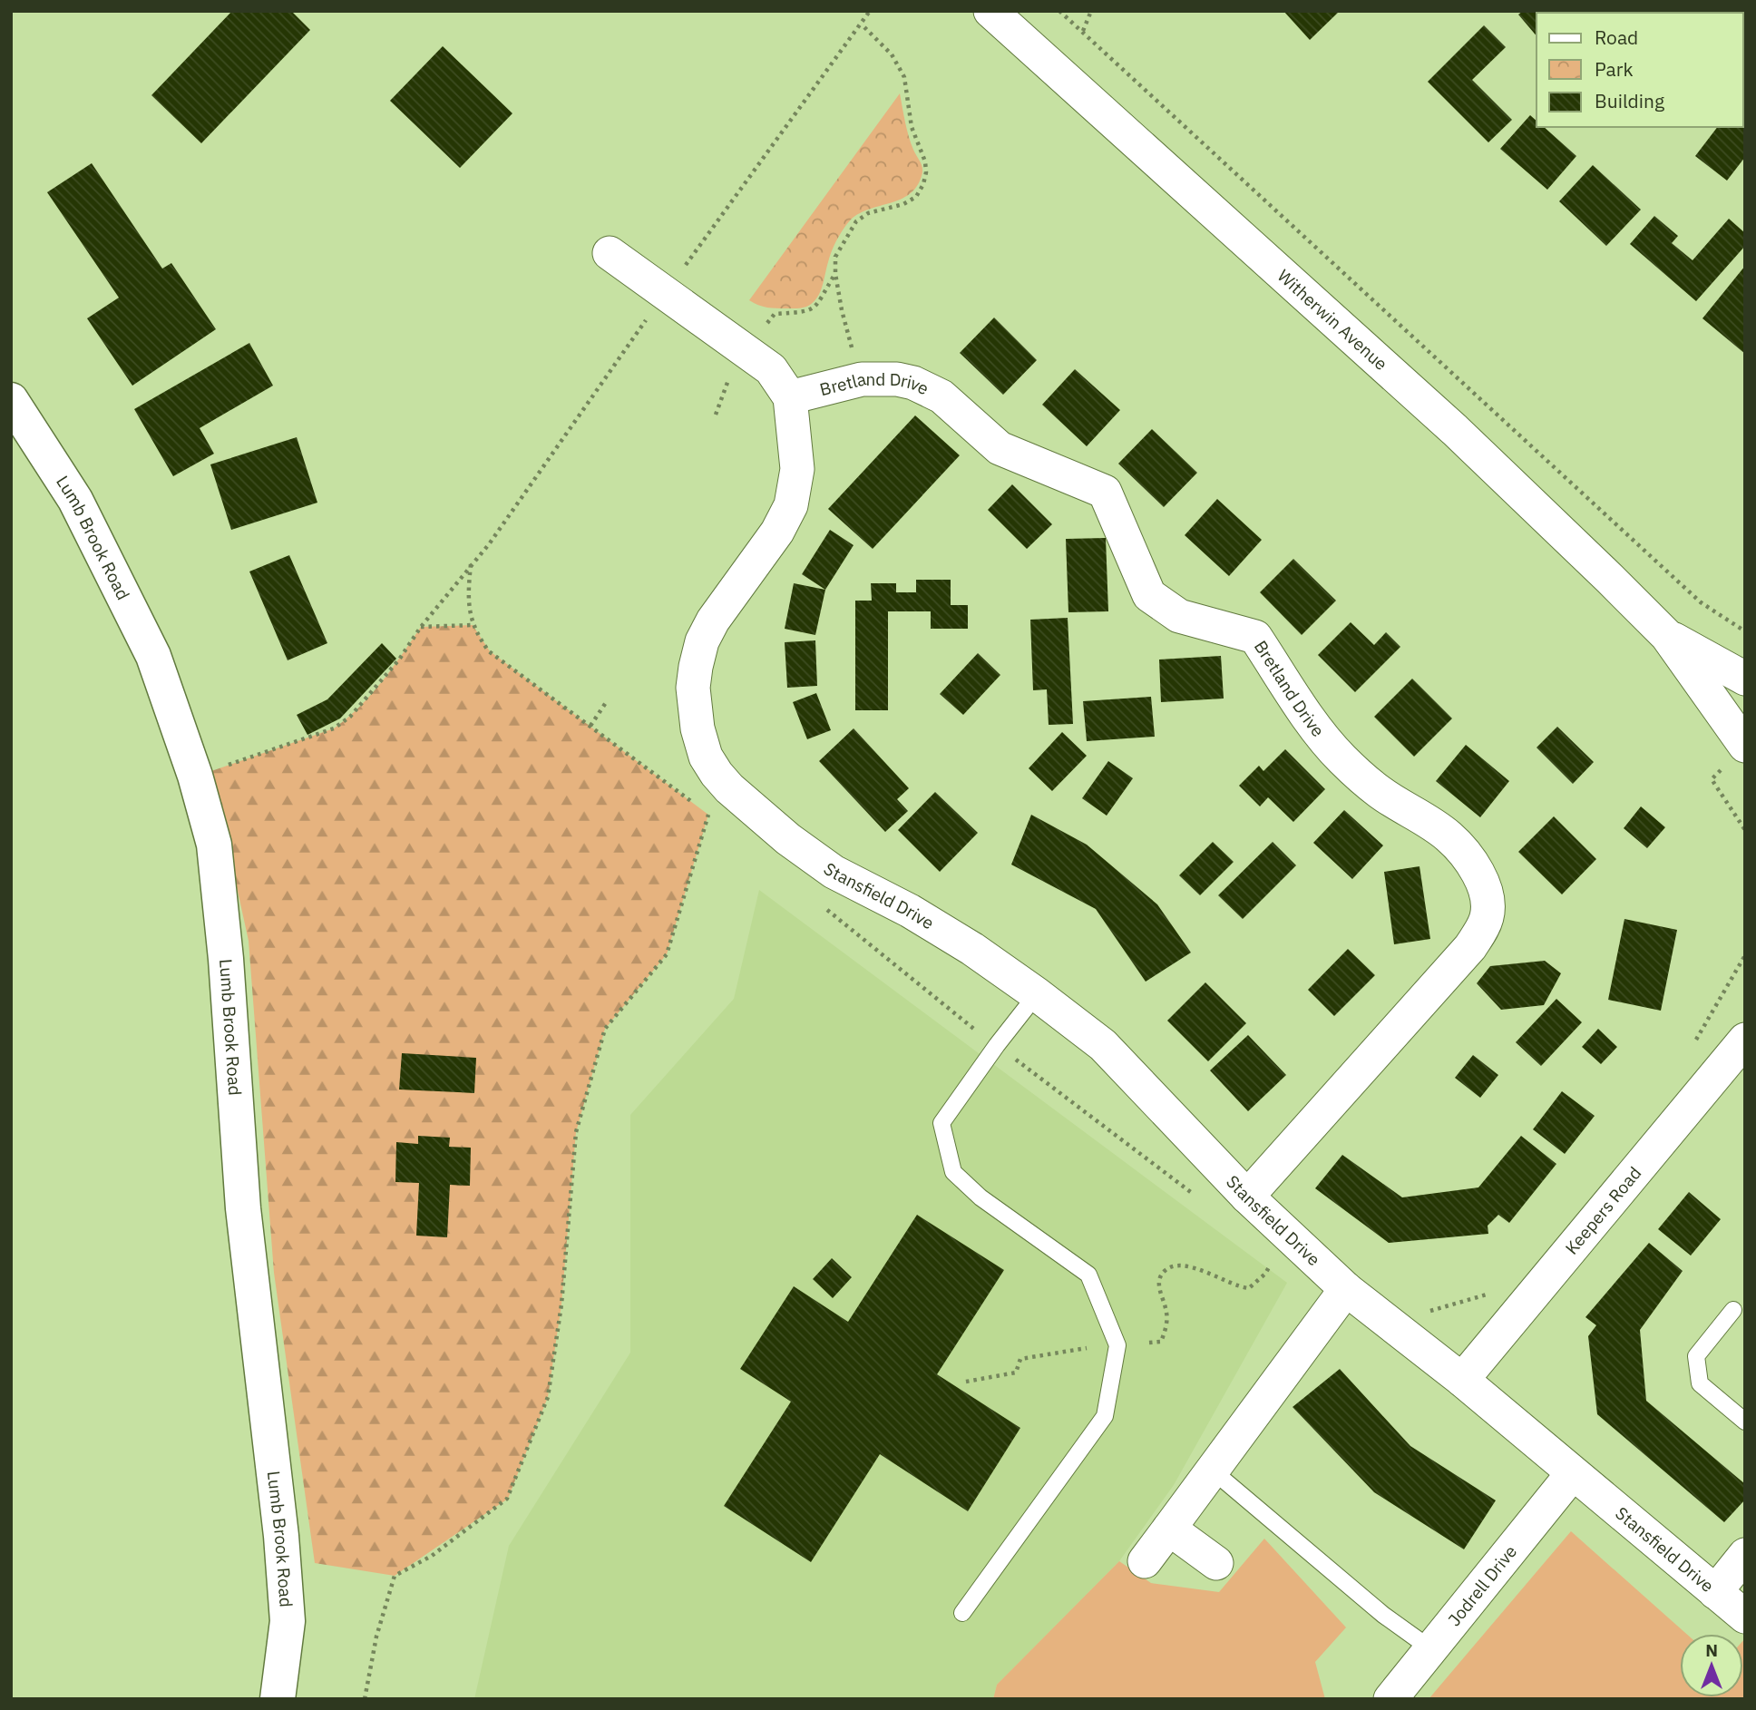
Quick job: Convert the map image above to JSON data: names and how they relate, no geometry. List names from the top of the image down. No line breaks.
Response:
{"streets":{"street":["Witherwin Avenue","Bretland Drive","Lumb Brook Road","Stansfield Drive","Keepers Road","Jodrell Drive"]},"crossings":[["Bretland Drive","Stansfield Drive"],["Stansfield Drive","Keepers Road"],["Stansfield Drive","Jodrell Drive"]],"legend":["Road","Park","Building"],"north":"top"}
